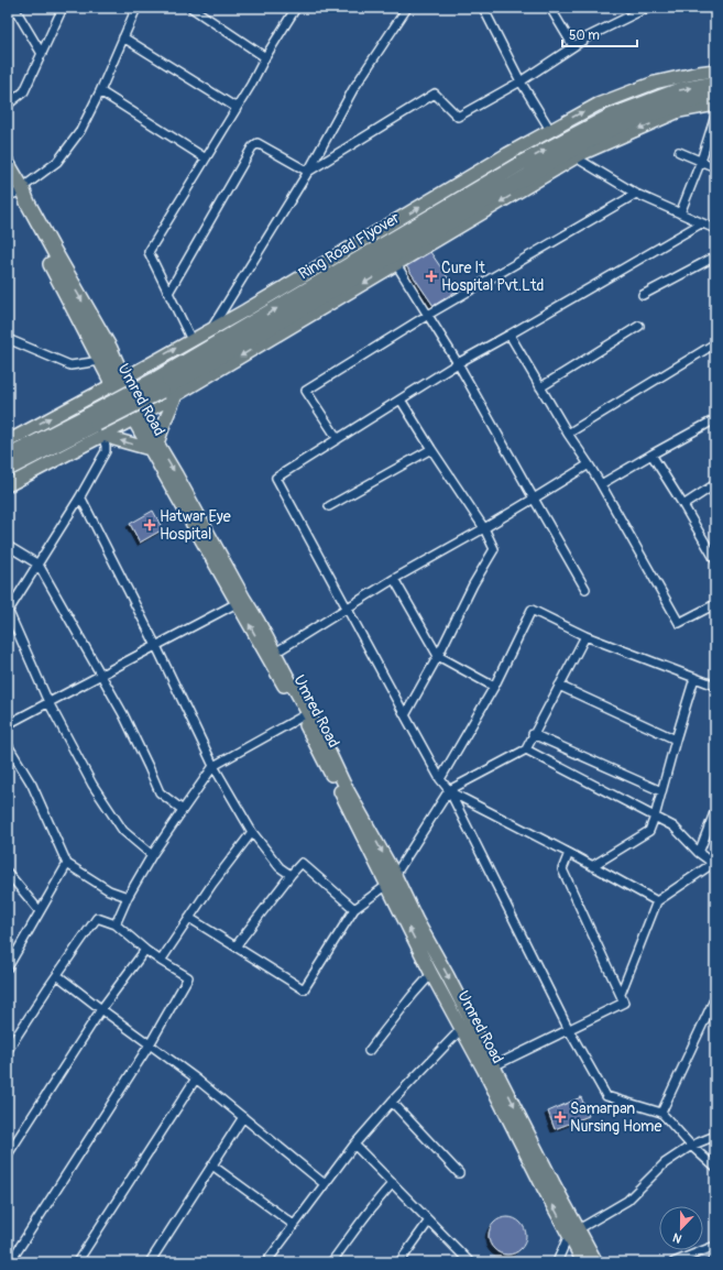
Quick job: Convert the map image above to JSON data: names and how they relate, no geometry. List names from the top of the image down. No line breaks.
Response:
{"streets":{"highway":["Ring Road Flyover","Umred Road"]},"places":{"health":["Cure It Hospital Pvt.Ltd","Hatwar Eye Hospital","Samarpan Nursing Home"]},"scale_bar":"50 m","north":"bottom"}
